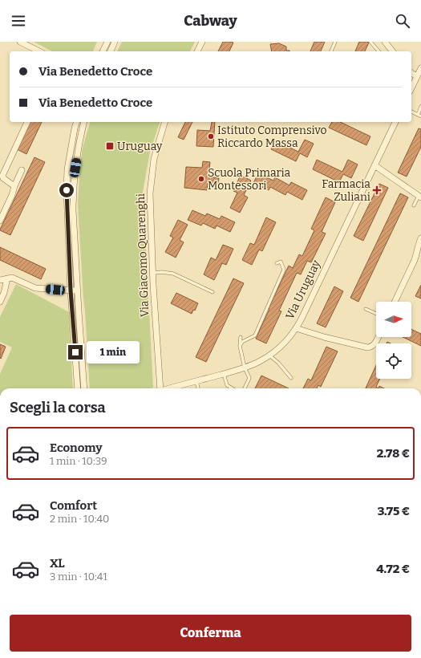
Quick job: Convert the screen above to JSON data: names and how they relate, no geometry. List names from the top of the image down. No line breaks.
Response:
{"streets":{"street":["Via Giacomo Quarenghi","Via Uruguay"]},"places":{"other":["Istituto Comprensivo Riccardo Massa","Scuola Primaria Montessori"],"transit":["Uruguay"],"health":["Farmacia Zuliani"]},"north":"right","page":{"header":"Cabway","banner":["Via Benedetto Croce","Via Benedetto Croce"],"bubble":"1 min","heading":"Scegli la corsa","list":[{"name":"Economy","note":"1 min · 10:39","value":"2.78 €"},{"name":"Comfort","note":"2 min · 10:40","value":"3.75 €"},{"name":"XL","note":"3 min · 10:41","value":"4.72 €"}],"buttons":"Conferma"}}
